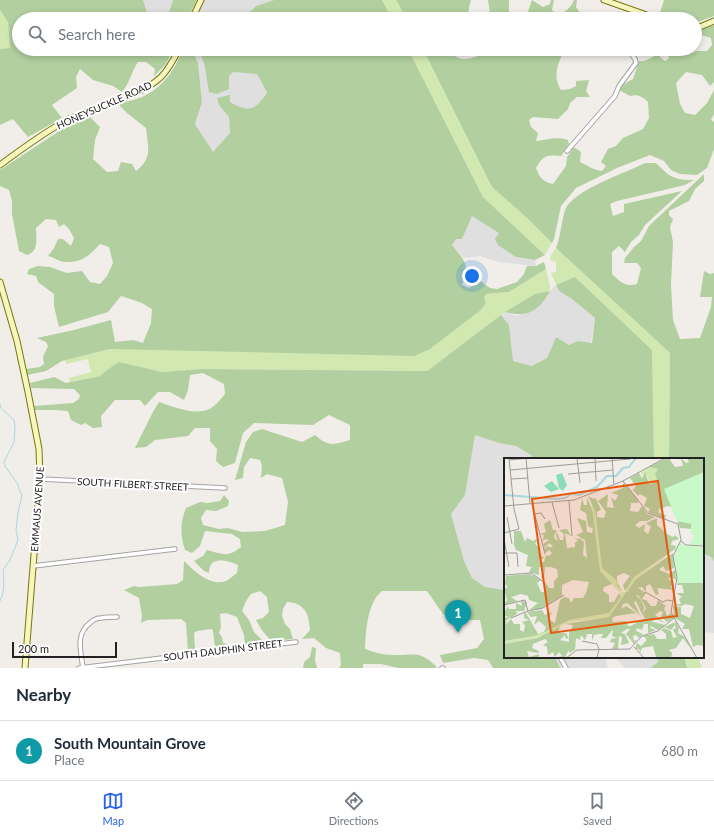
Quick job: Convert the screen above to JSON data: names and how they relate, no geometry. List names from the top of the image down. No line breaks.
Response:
{"streets":{"main road":["HONEYSUCKLE ROAD","EMMAUS AVENUE"],"street":["SOUTH FILBERT STREET","SOUTH DAUPHIN STREET"]},"crossings":[["SOUTH FILBERT STREET","EMMAUS AVENUE"]],"scale_bar":"200 m","page":{"search":"Search here","pins":"1","scale":"200 m","heading":"Nearby","list":[{"mark":"1","name":"South Mountain Grove","note":"Place","value":"680 m"}],"nav":["Map","Directions","Saved"]}}
